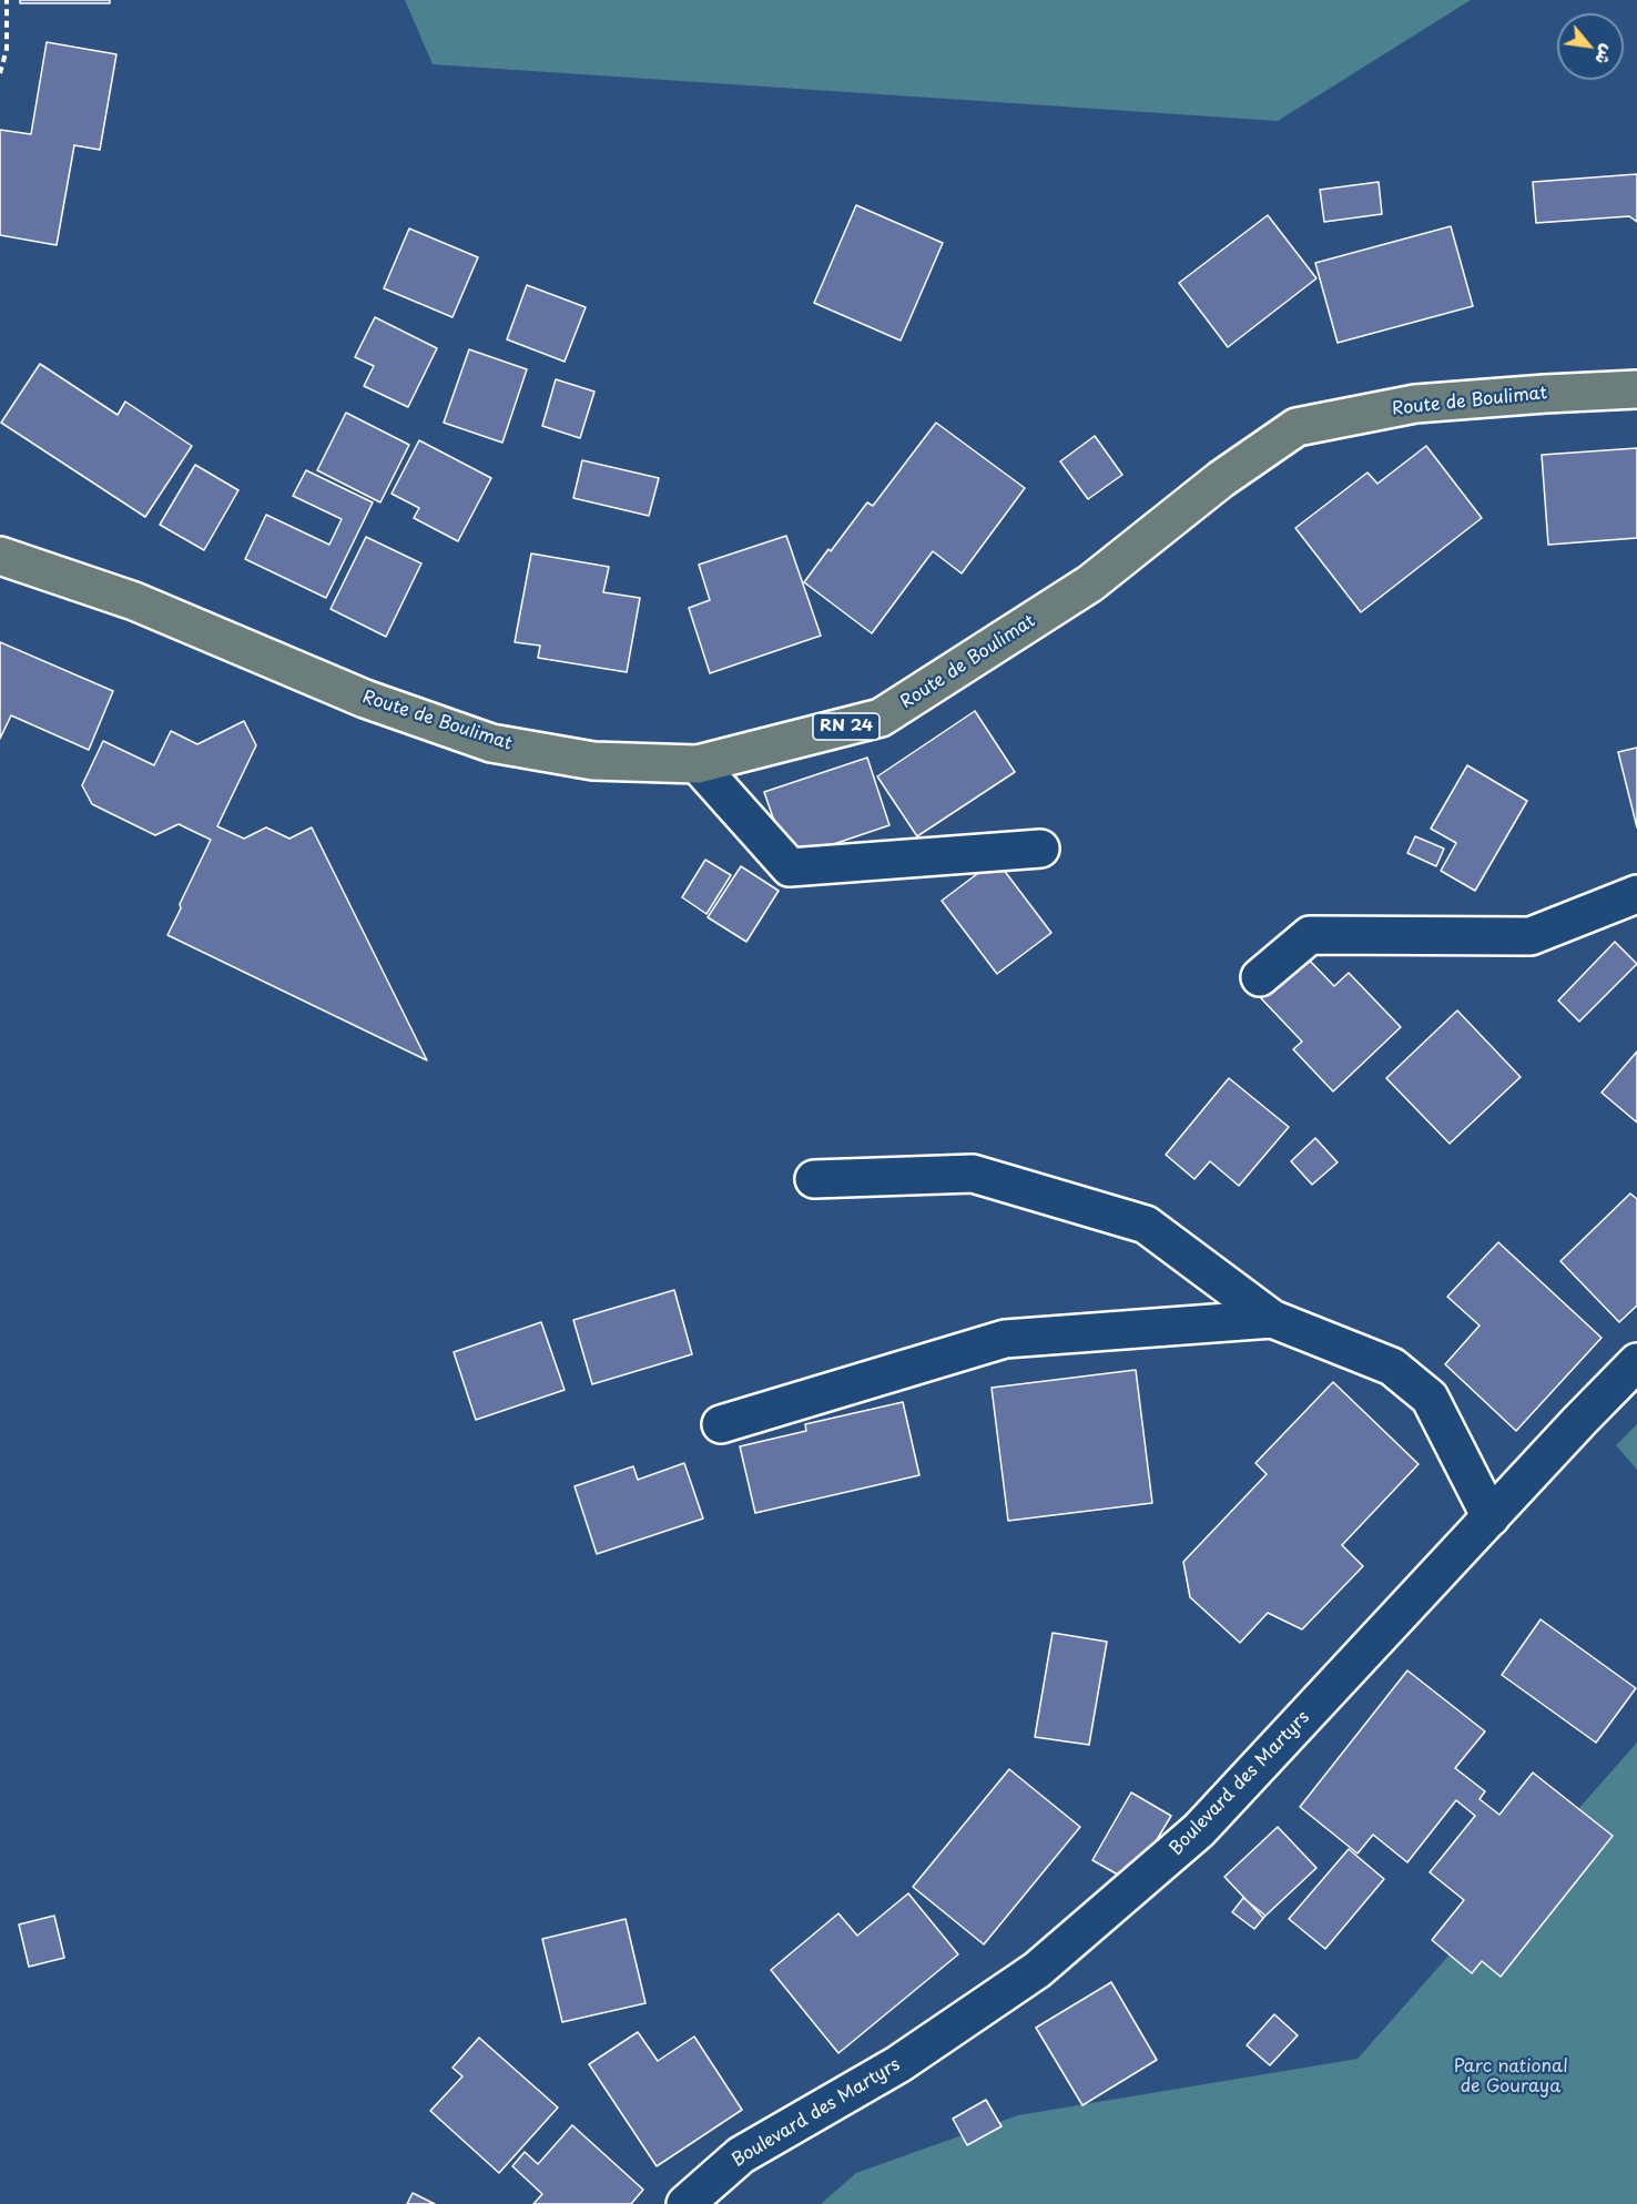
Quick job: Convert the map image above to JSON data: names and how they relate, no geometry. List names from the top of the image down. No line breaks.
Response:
{"streets":{"main road":["Route de Boulimat","RN 24"],"street":["Boulevard des Martyrs"]},"parks":["Parc national de Gouraya"],"north":"bottom right"}
